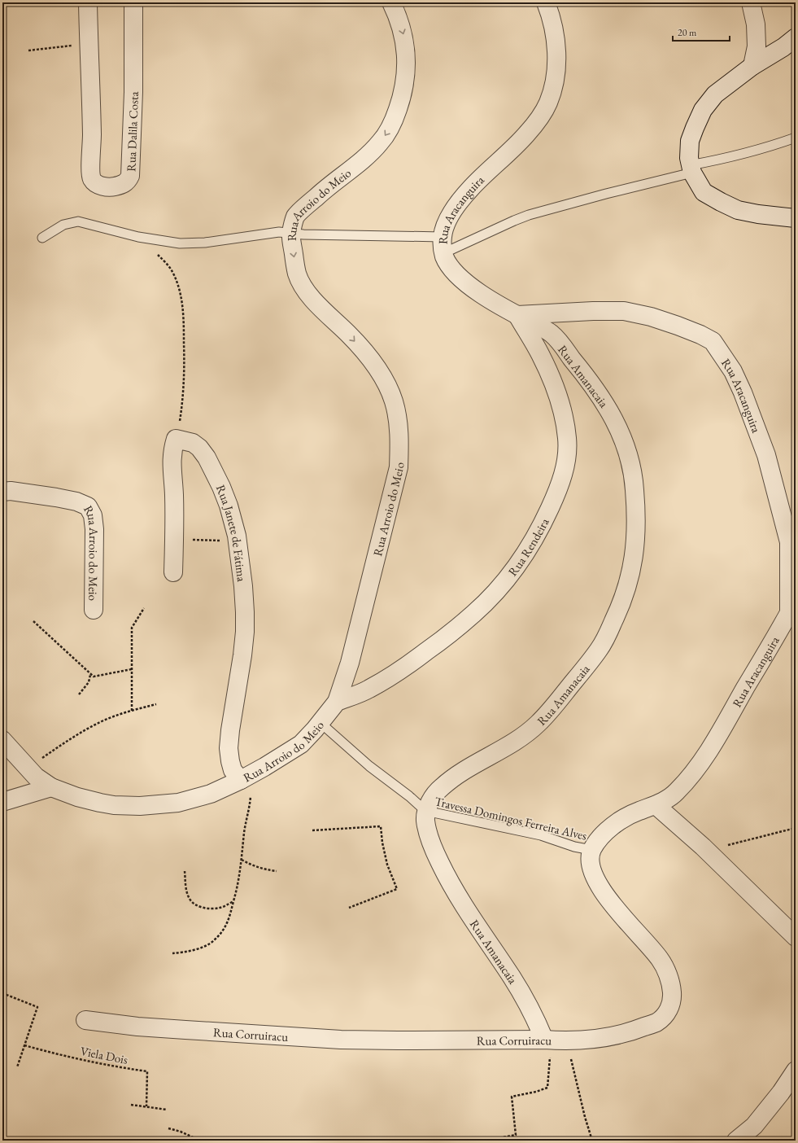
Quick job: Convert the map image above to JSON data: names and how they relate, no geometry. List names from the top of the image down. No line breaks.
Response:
{"streets":{"street":["Rua Dalila Costa","Rua Arroio do Meio","Rua Aracanguira","Rua Amanacaia","Rua Janete de Fátima","Rua Rendeira","Rua Corruiracu"],"lane":["Travessa Domingos Ferreira Alves"],"path":["Viela Dois"]},"crossings":[["Rua Arroio do Meio","Rua Janete de Fátima"],["Rua Arroio do Meio","Rua Rendeira"],["Rua Arroio do Meio","Travessa Domingos Ferreira Alves"],["Rua Aracanguira","Rua Amanacaia"],["Rua Aracanguira","Rua Rendeira"],["Rua Aracanguira","Rua Corruiracu"],["Rua Amanacaia","Rua Rendeira"],["Rua Amanacaia","Travessa Domingos Ferreira Alves"],["Rua Amanacaia","Rua Corruiracu"],["Travessa Domingos Ferreira Alves","Rua Corruiracu"]],"one_way":["Rua Arroio do Meio"],"scale_bar":"20 m"}
